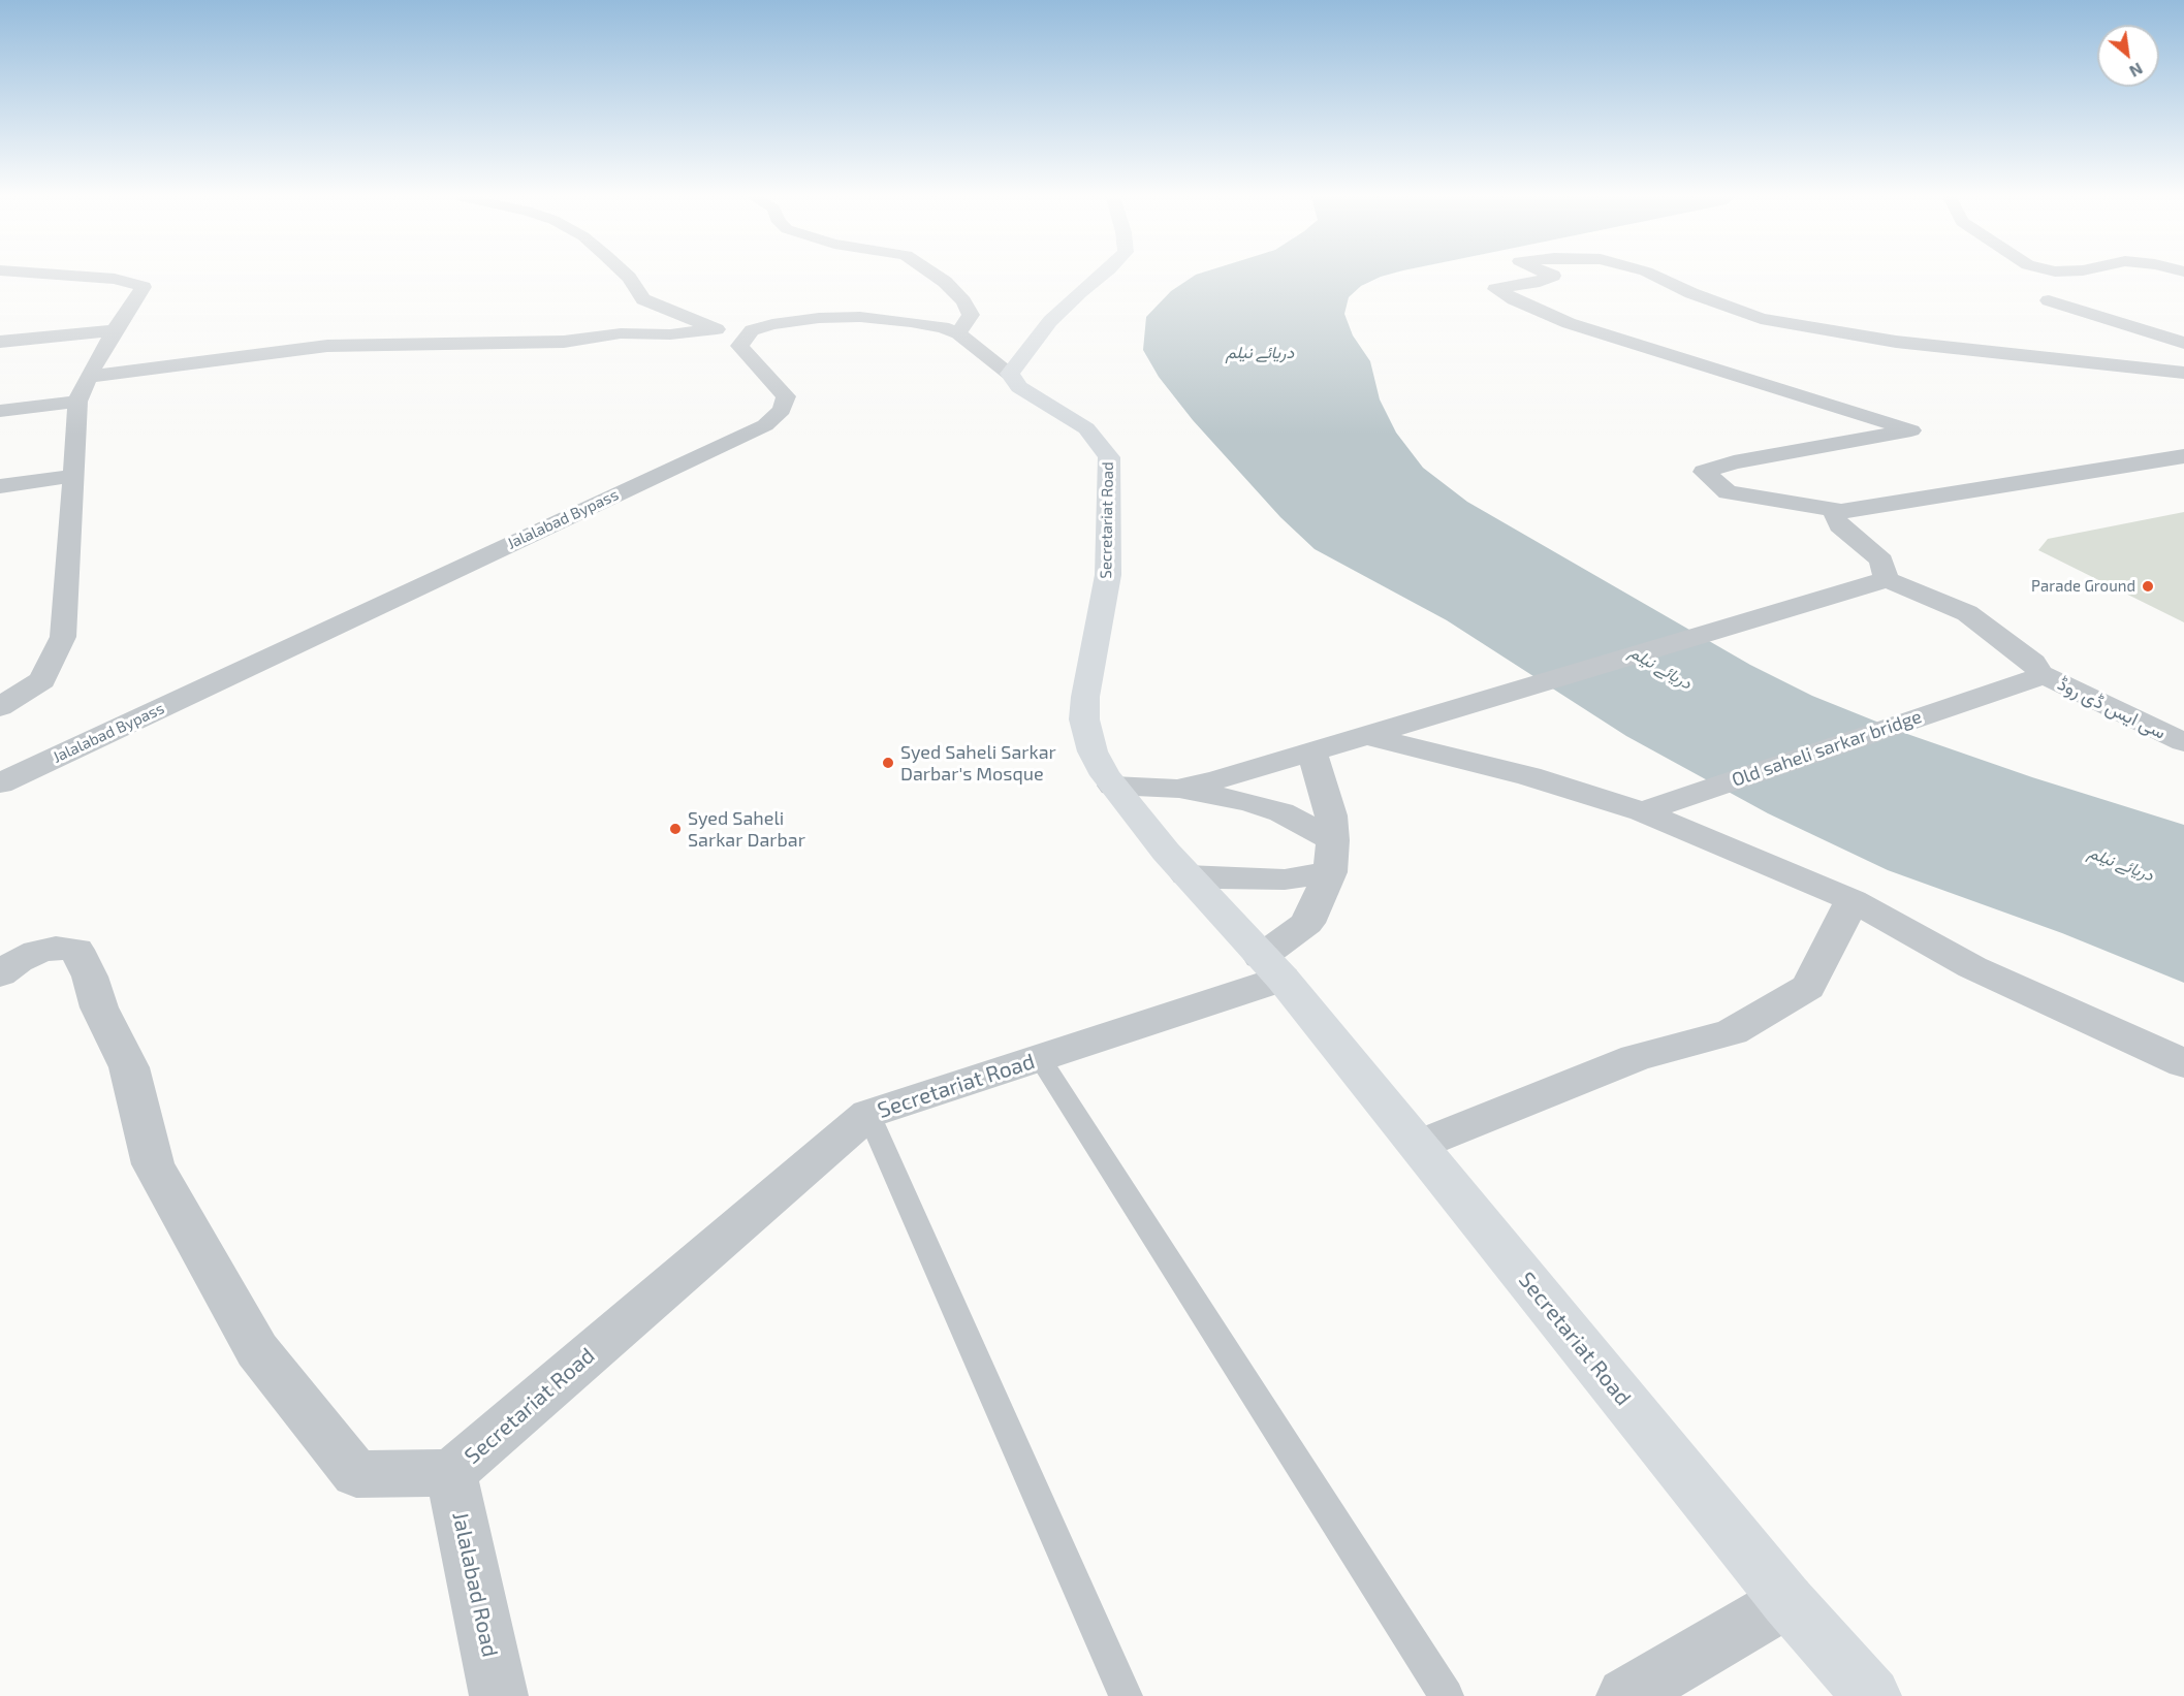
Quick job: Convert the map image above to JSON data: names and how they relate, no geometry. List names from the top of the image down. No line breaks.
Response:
{"streets":{"main road":["Secretariat Road"],"street":["Jalalabad Bypass","سی ایس ڈی روڈ","Old saheli sarkar bridge","Jalalabad Road"]},"crossings":[["Secretariat Road","Jalalabad Road"],["سی ایس ڈی روڈ","Old saheli sarkar bridge"]],"water":["دریائے نیلم"],"places":["Parade Ground","Syed Saheli Sarkar Darbar's Mosque","Syed Saheli Sarkar Darbar"],"north":"bottom right"}
